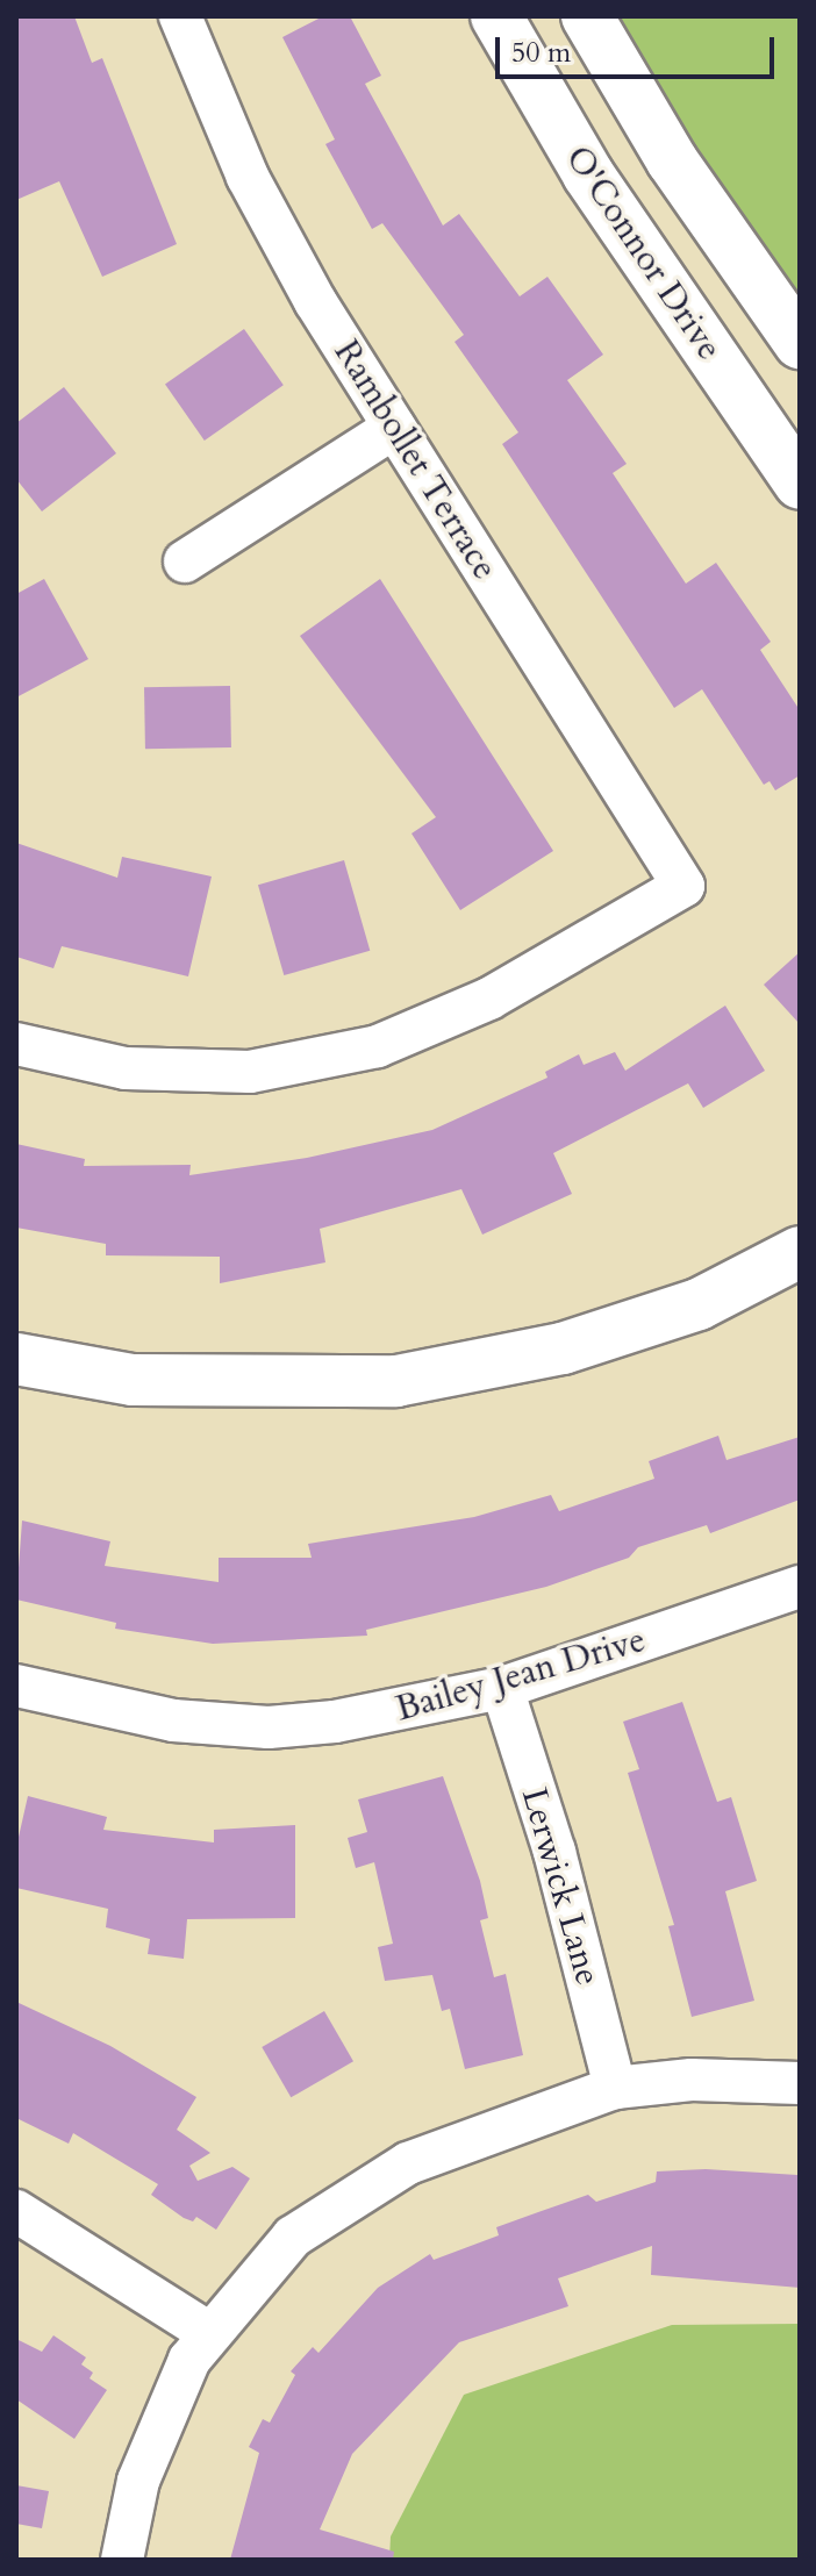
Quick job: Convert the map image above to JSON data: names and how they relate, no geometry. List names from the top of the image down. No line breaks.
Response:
{"streets":{"main road":["O'Connor Drive"],"street":["Rambollet Terrace","Bailey Jean Drive","Lerwick Lane"]},"crossings":[["Bailey Jean Drive","Lerwick Lane"]],"scale_bar":"50 m"}
